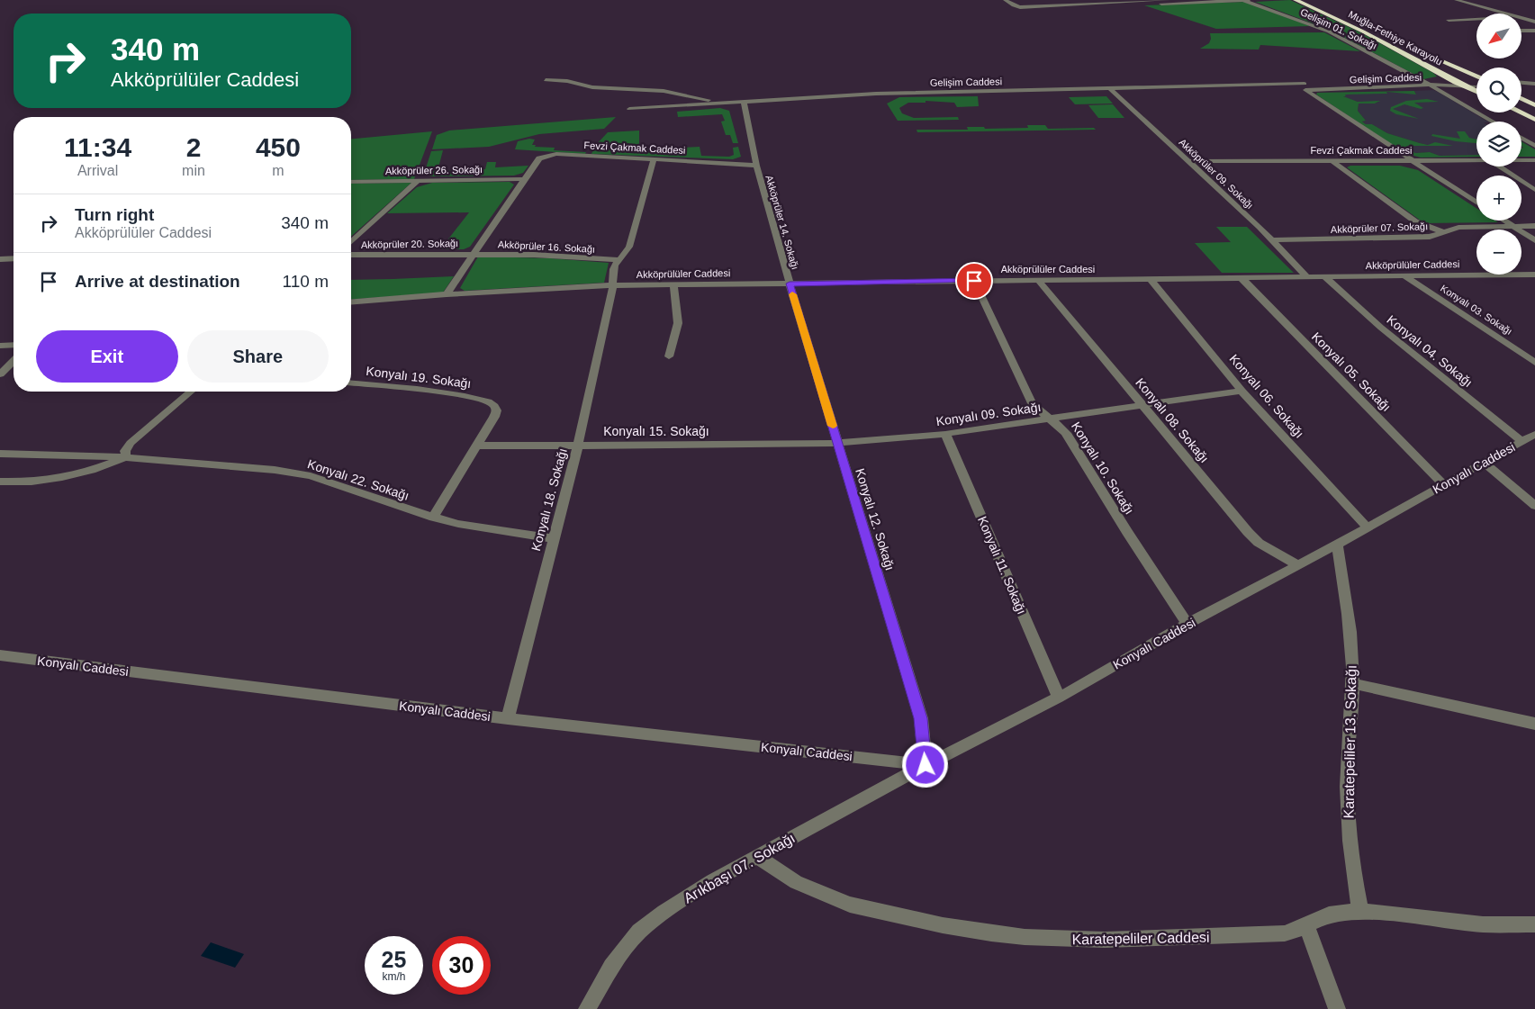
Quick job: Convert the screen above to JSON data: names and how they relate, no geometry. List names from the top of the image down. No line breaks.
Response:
{"streets":{"highway":["Muğla-Fethiye Karayolu"],"street":["Gelişim 01. Sokağı","Gelişim Caddesi","Fevzi Çakmak Caddesi","Akköprüler 26. Sokağı","Akköprüler 09. Sokağı","Akköprüler 14. Sokağı","Akköprüler 07. Sokağı","Akköprüler 20. Sokağı","Akköprüler 16. Sokağı","Akköprülüler Caddesi","Konyalı 03. Sokağı","Konyalı 04. Sokağı","Konyalı 05. Sokağı","Konyalı 19. Sokağı","Konyalı 06. Sokağı","Konyalı 09. Sokağı","Konyalı 08. Sokağı","Konyalı 15. Sokağı","Konyalı 10. Sokağı","Konyalı Caddesi","Konyalı 22. Sokağı","Konyalı 18. Sokağı","Konyalı 12. Sokağı","Konyalı 11. Sokağı","Karatepeliler 13. Sokağı","Arıkbaşı 07. Sokağı","Karatepeliler Caddesi"]},"crossings":[["Gelişim 01. Sokağı","Gelişim Caddesi"],["Muğla-Fethiye Karayolu","Gelişim Caddesi"],["Gelişim Caddesi","Akköprüler 09. Sokağı"],["Gelişim Caddesi","Akköprüler 14. Sokağı"],["Fevzi Çakmak Caddesi","Akköprüler 26. Sokağı"],["Fevzi Çakmak Caddesi","Akköprüler 09. Sokağı"],["Fevzi Çakmak Caddesi","Akköprüler 14. Sokağı"],["Fevzi Çakmak Caddesi","Akköprüler 20. Sokağı"],["Fevzi Çakmak Caddesi","Akköprüler 16. Sokağı"],["Fevzi Çakmak Caddesi","Akköprülüler Caddesi"],["Akköprüler 09. Sokağı","Akköprüler 07. Sokağı"],["Akköprüler 09. Sokağı","Akköprülüler Caddesi"],["Akköprüler 14. Sokağı","Akköprülüler Caddesi"],["Akköprüler 14. Sokağı","Konyalı 12. Sokağı"],["Akköprüler 20. Sokağı","Akköprüler 16. Sokağı"],["Akköprüler 16. Sokağı","Konyalı 18. Sokağı"],["Akköprülüler Caddesi","Konyalı 03. Sokağı"],["Akköprülüler Caddesi","Konyalı 04. Sokağı"],["Akköprülüler Caddesi","Konyalı 05. Sokağı"],["Akköprülüler Caddesi","Konyalı 06. Sokağı"],["Akköprülüler Caddesi","Konyalı 08. Sokağı"],["Akköprülüler Caddesi","Konyalı 10. Sokağı"],["Akköprülüler Caddesi","Konyalı 18. Sokağı"],["Akköprülüler Caddesi","Konyalı 12. Sokağı"],["Konyalı 04. Sokağı","Konyalı Caddesi"],["Konyalı 05. Sokağı","Konyalı Caddesi"],["Konyalı 19. Sokağı","Konyalı 15. Sokağı"],["Konyalı 06. Sokağı","Konyalı 09. Sokağı"],["Konyalı 06. Sokağı","Konyalı Caddesi"],["Konyalı 09. Sokağı","Konyalı 08. Sokağı"],["Konyalı 09. Sokağı","Konyalı 15. Sokağı"],["Konyalı 09. Sokağı","Konyalı 10. Sokağı"],["Konyalı 09. Sokağı","Konyalı 12. Sokağı"],["Konyalı 09. Sokağı","Konyalı 11. Sokağı"],["Konyalı 08. Sokağı","Konyalı Caddesi"],["Konyalı 15. Sokağı","Konyalı 18. Sokağı"],["Konyalı 15. Sokağı","Konyalı 12. Sokağı"],["Konyalı 10. Sokağı","Konyalı Caddesi"],["Konyalı Caddesi","Konyalı 18. Sokağı"],["Konyalı Caddesi","Konyalı 12. Sokağı"],["Konyalı Caddesi","Konyalı 11. Sokağı"],["Konyalı Caddesi","Karatepeliler 13. Sokağı"],["Konyalı Caddesi","Arıkbaşı 07. Sokağı"],["Konyalı 22. Sokağı","Konyalı 18. Sokağı"],["Konyalı 12. Sokağı","Arıkbaşı 07. Sokağı"],["Karatepeliler 13. Sokağı","Karatepeliler Caddesi"],["Arıkbaşı 07. Sokağı","Karatepeliler Caddesi"]],"north":"bottom left","page":{"map_buttons":["+","−"],"turn":["340 m","Akköprülüler Caddesi"],"eta":["11:34","Arrival","2","min","450","m"],"list":[{"name":"Turn right","note":"Akköprülüler Caddesi","value":"340 m"},{"name":"Arrive at destination","value":"110 m"}],"buttons":["Exit","Share"],"speed":"25 km/h","limit":"30"}}
